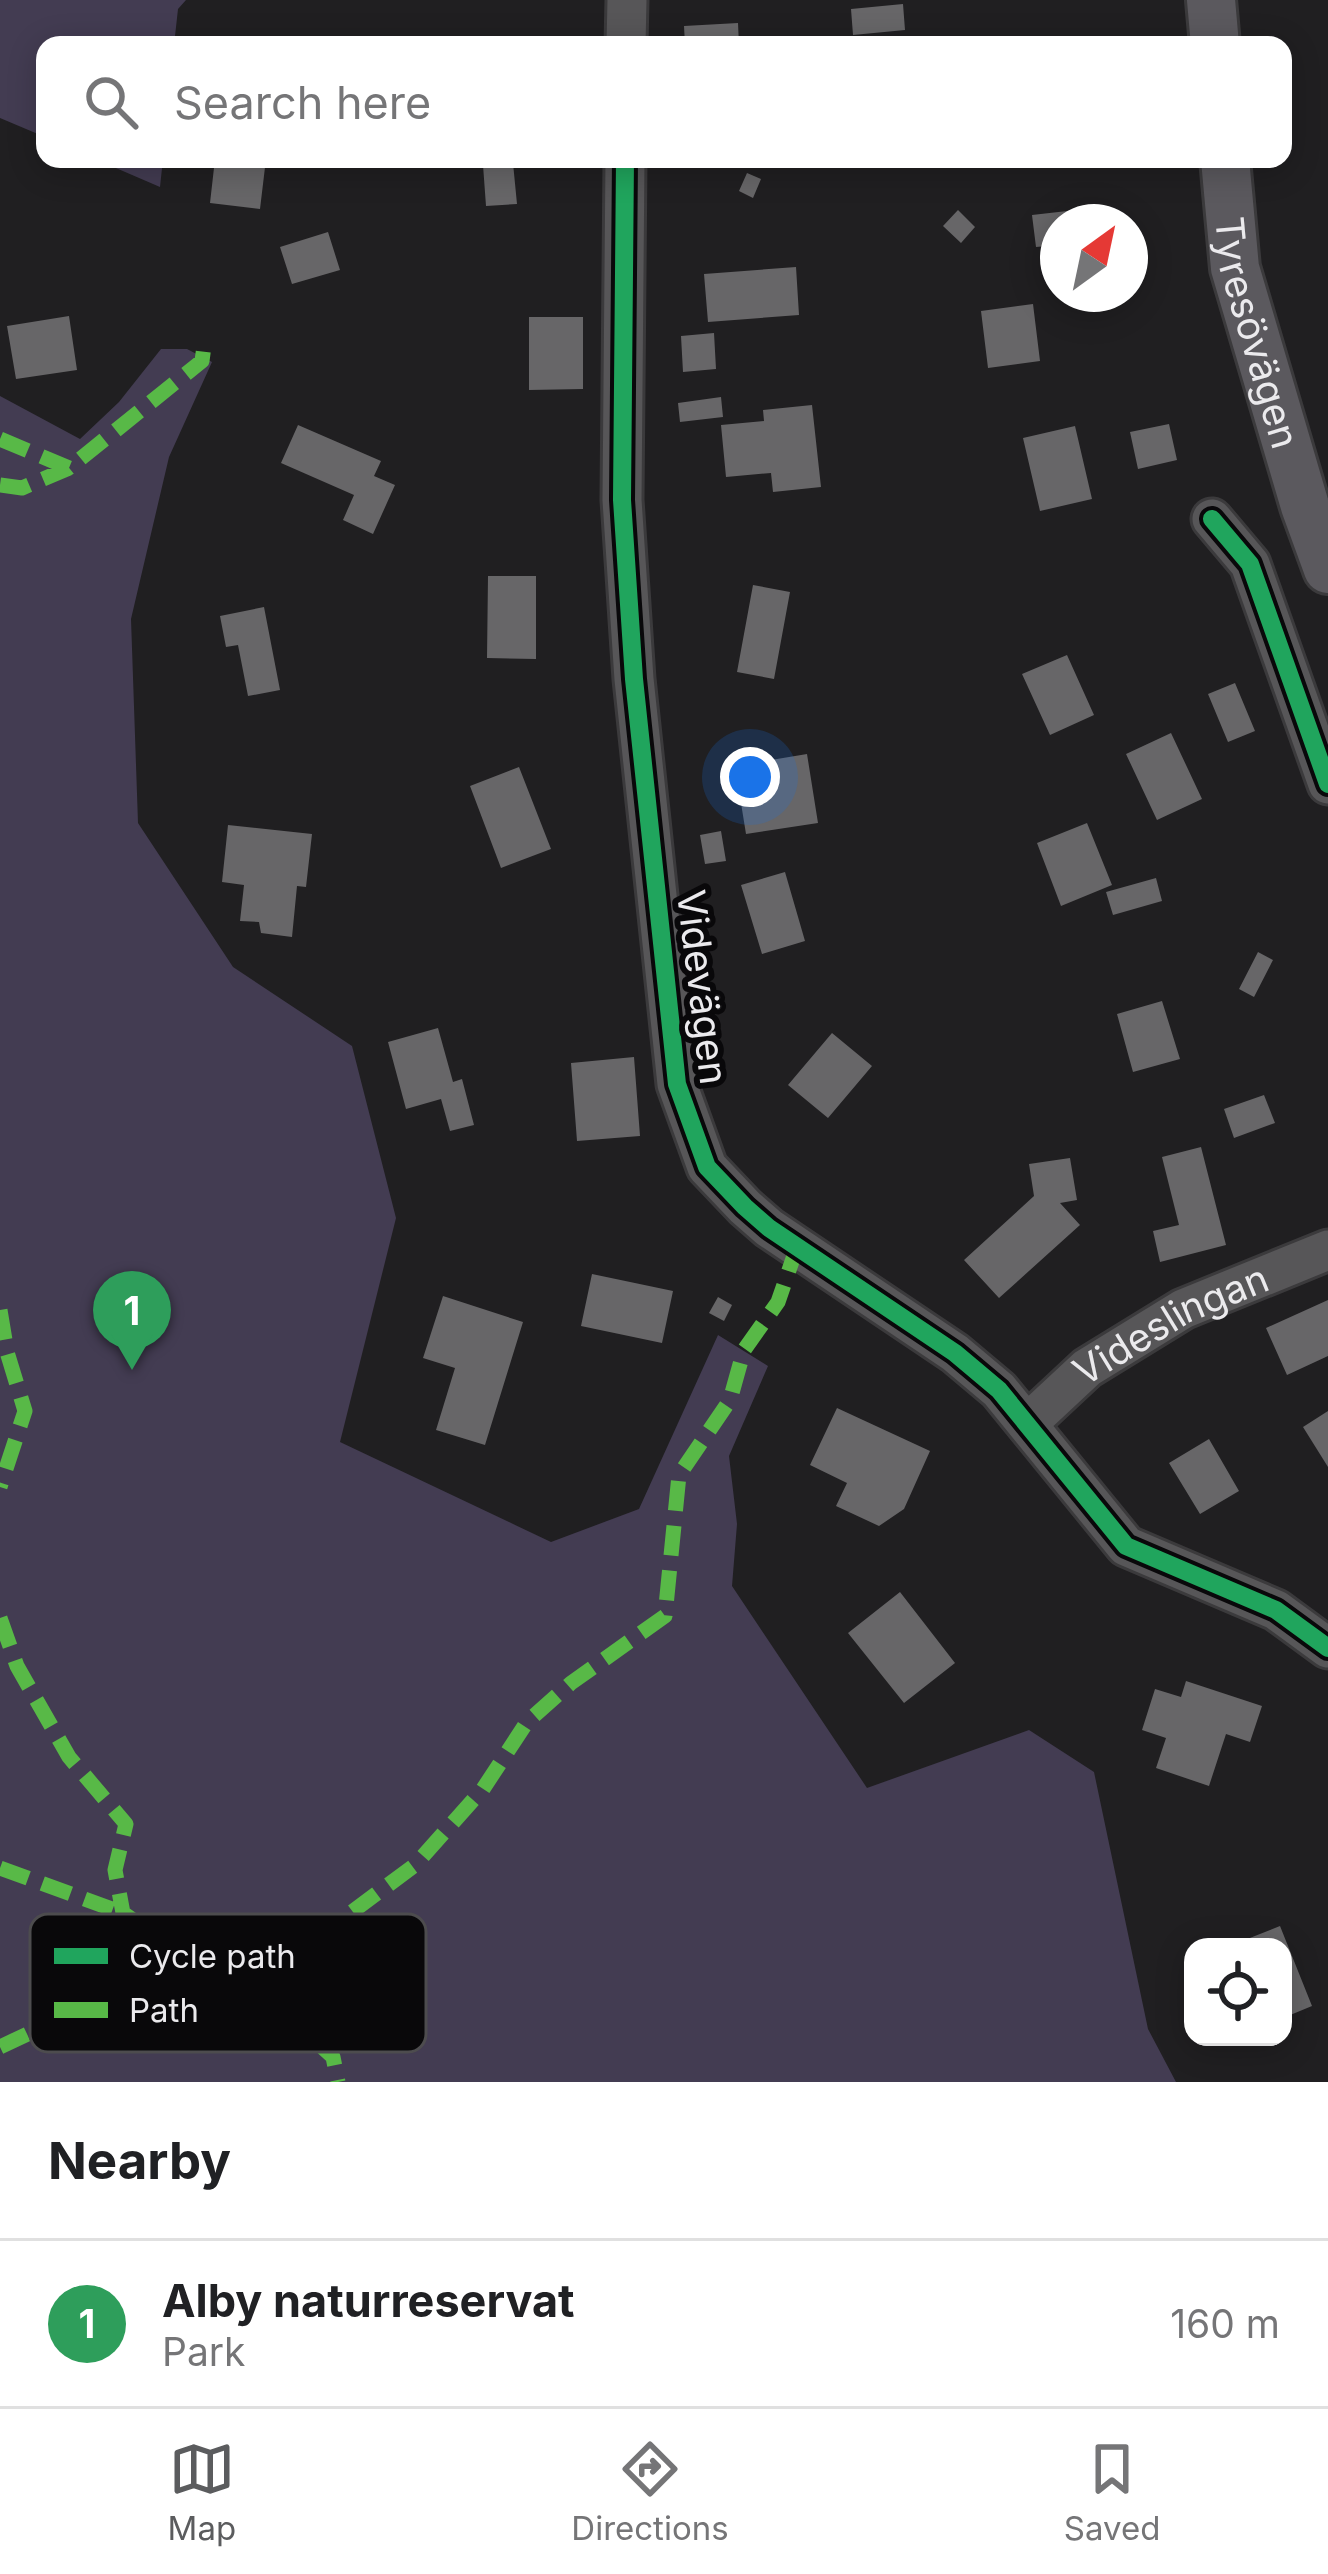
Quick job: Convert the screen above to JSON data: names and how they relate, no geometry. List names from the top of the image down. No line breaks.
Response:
{"streets":{"main road":["Tyresövägen"],"street":["Videvägen","Videslingan"]},"crossings":[["Videvägen","Videslingan"]],"legend":["Cycle path","Path"],"north":"top right","page":{"search":"Search here","pins":"1","heading":"Nearby","list":[{"mark":"1","name":"Alby naturreservat","note":"Park","value":"160 m"}],"nav":["Map","Directions","Saved"]}}
